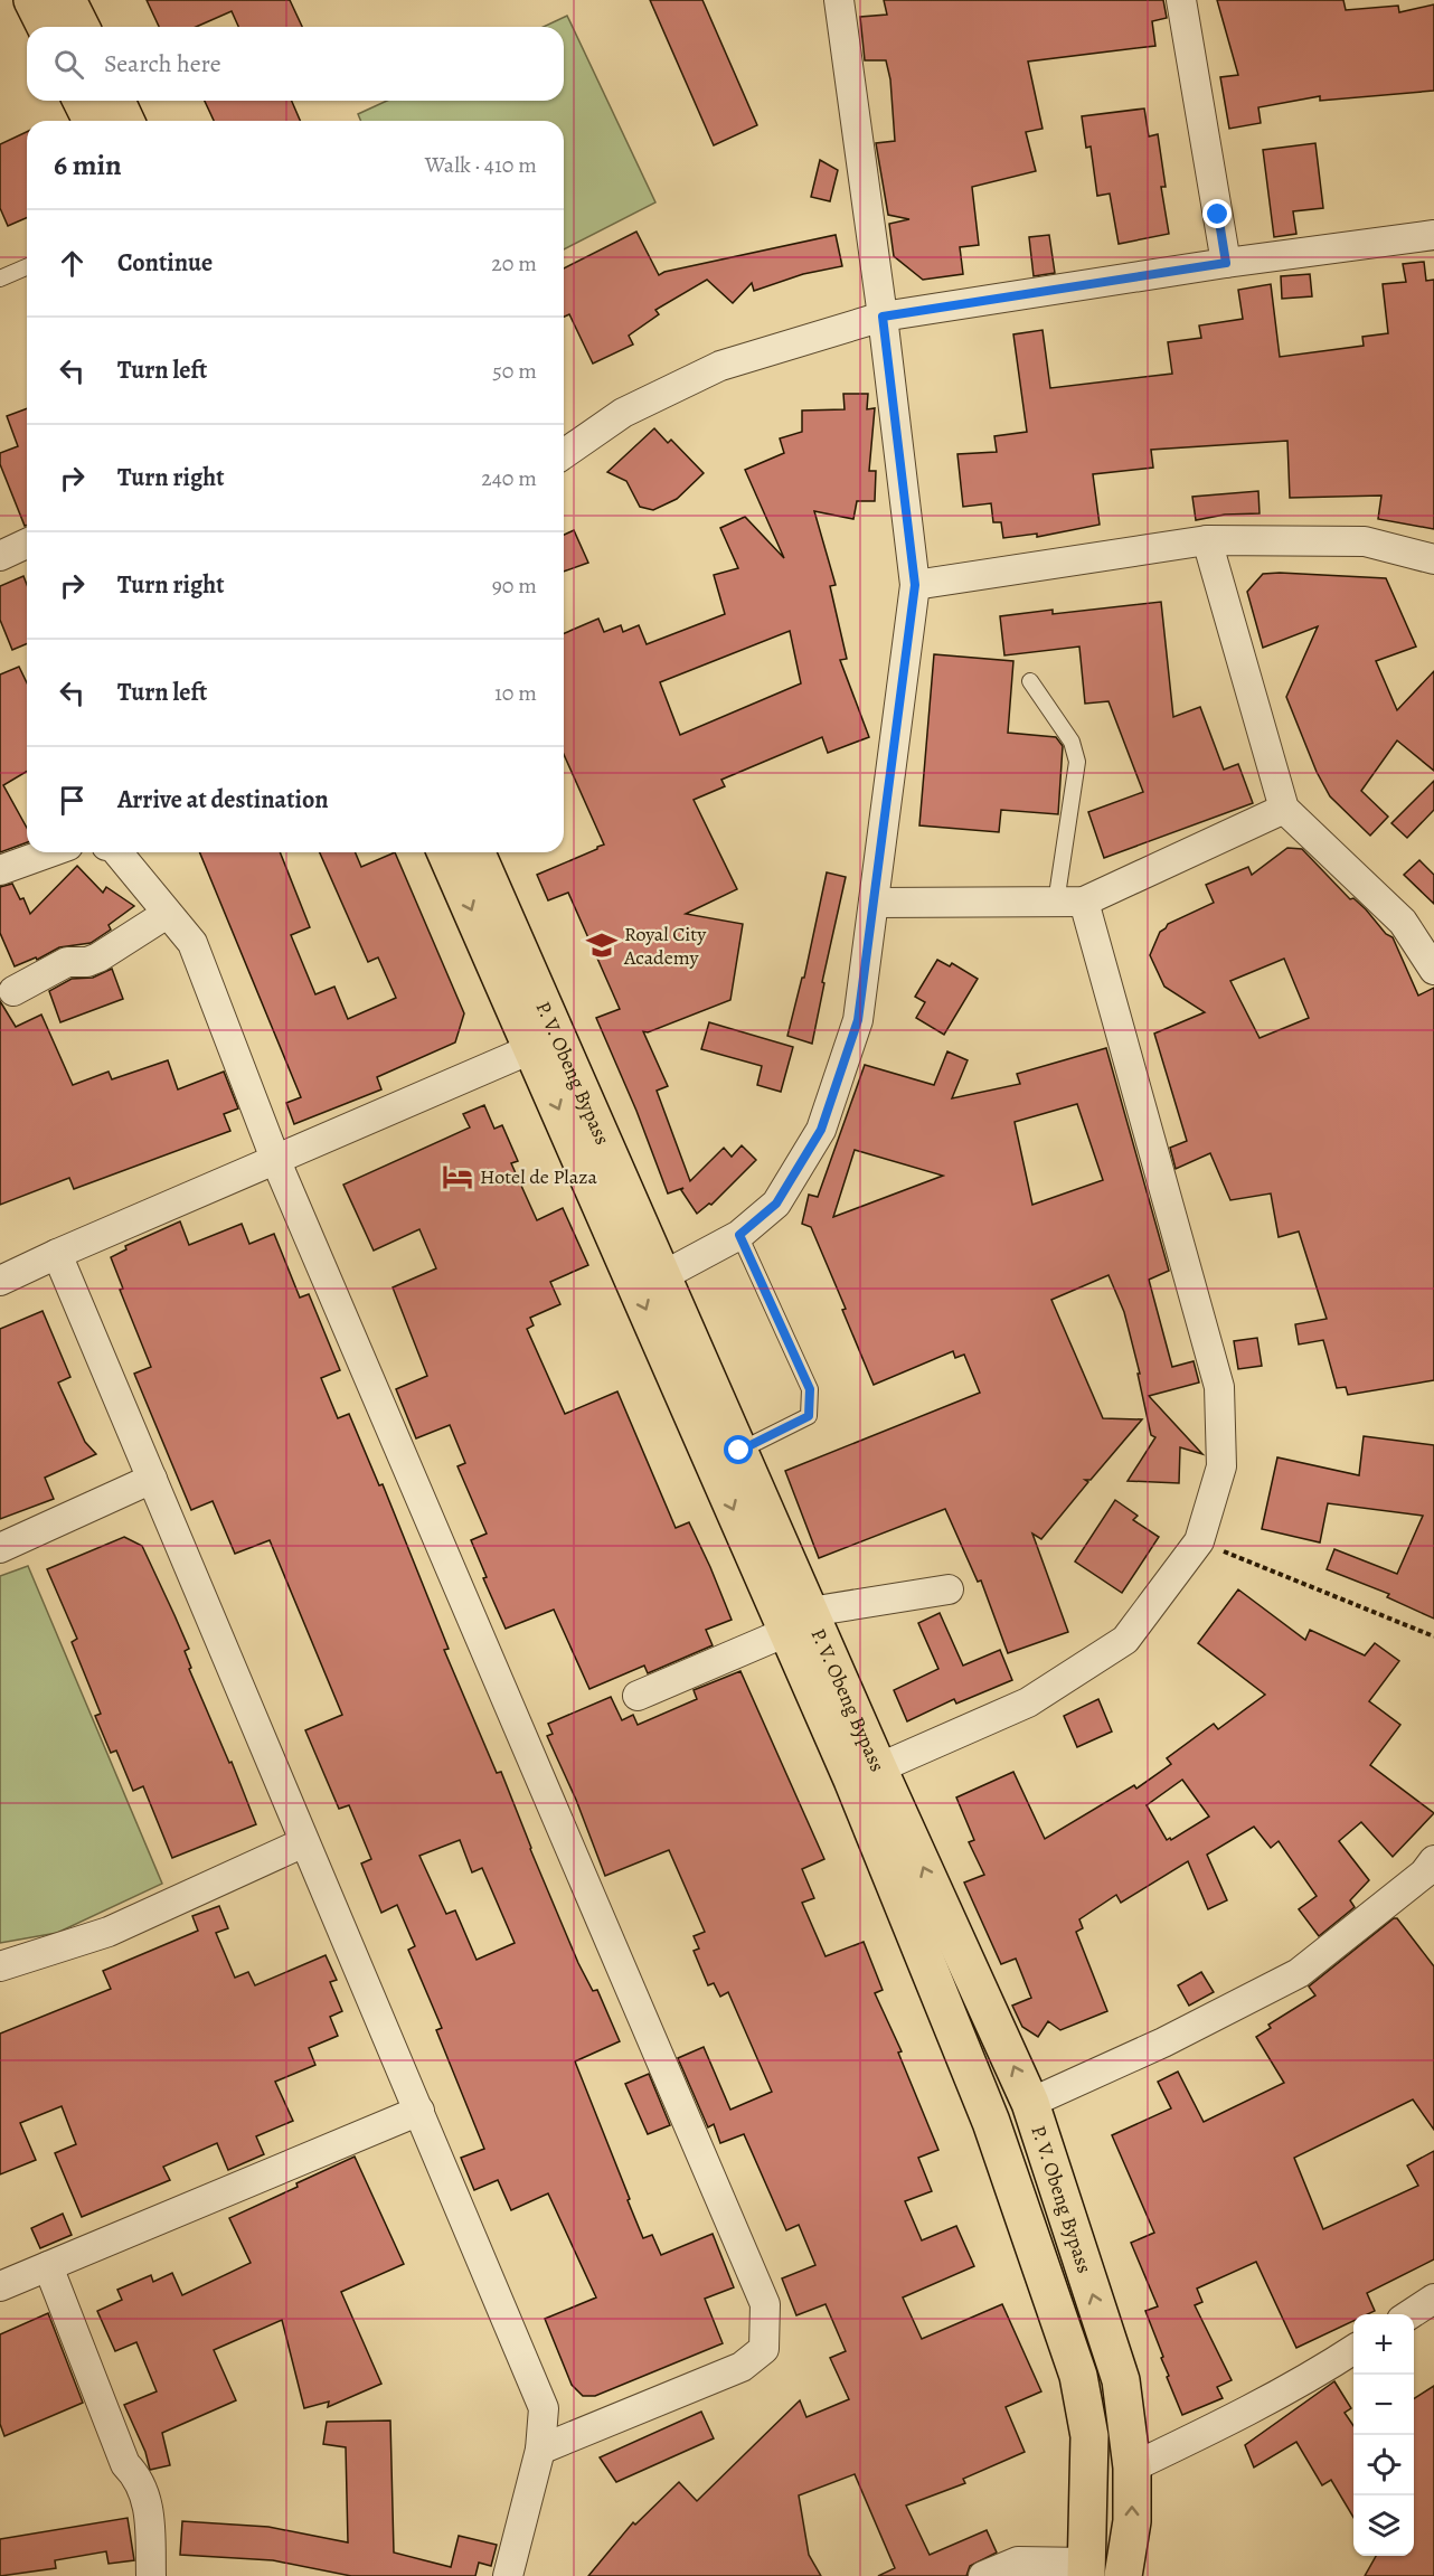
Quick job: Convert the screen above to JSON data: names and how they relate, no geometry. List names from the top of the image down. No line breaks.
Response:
{"streets":{"highway":["P. V. Obeng Bypass"]},"places":{"school or university":["Royal City Academy"],"hotel":["Hotel de Plaza"]},"page":{"search":"Search here","heading":["6 min","Walk · 410 m"],"list":[["Continue","20 m"],["Turn left","50 m"],["Turn right","240 m"],["Turn right","90 m"],["Turn left","10 m"],"Arrive at destination"],"map_buttons":["+","−"]}}
